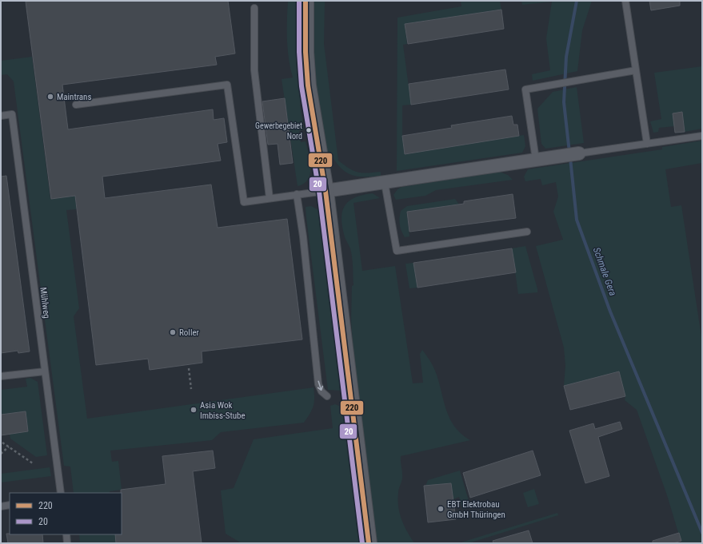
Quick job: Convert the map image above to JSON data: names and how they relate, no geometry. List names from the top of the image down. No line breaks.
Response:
{"streets":{"lane":["Mühlweg"]},"water":["Schmale Gera"],"places":["Maintrans","Gewerbegebiet Nord","Roller","Asia Wok Imbiss-Stube","EBT Elektrobau GmbH Thüringen"],"lines":["transit line 220","transit line 20"],"legend":["220","20"]}
